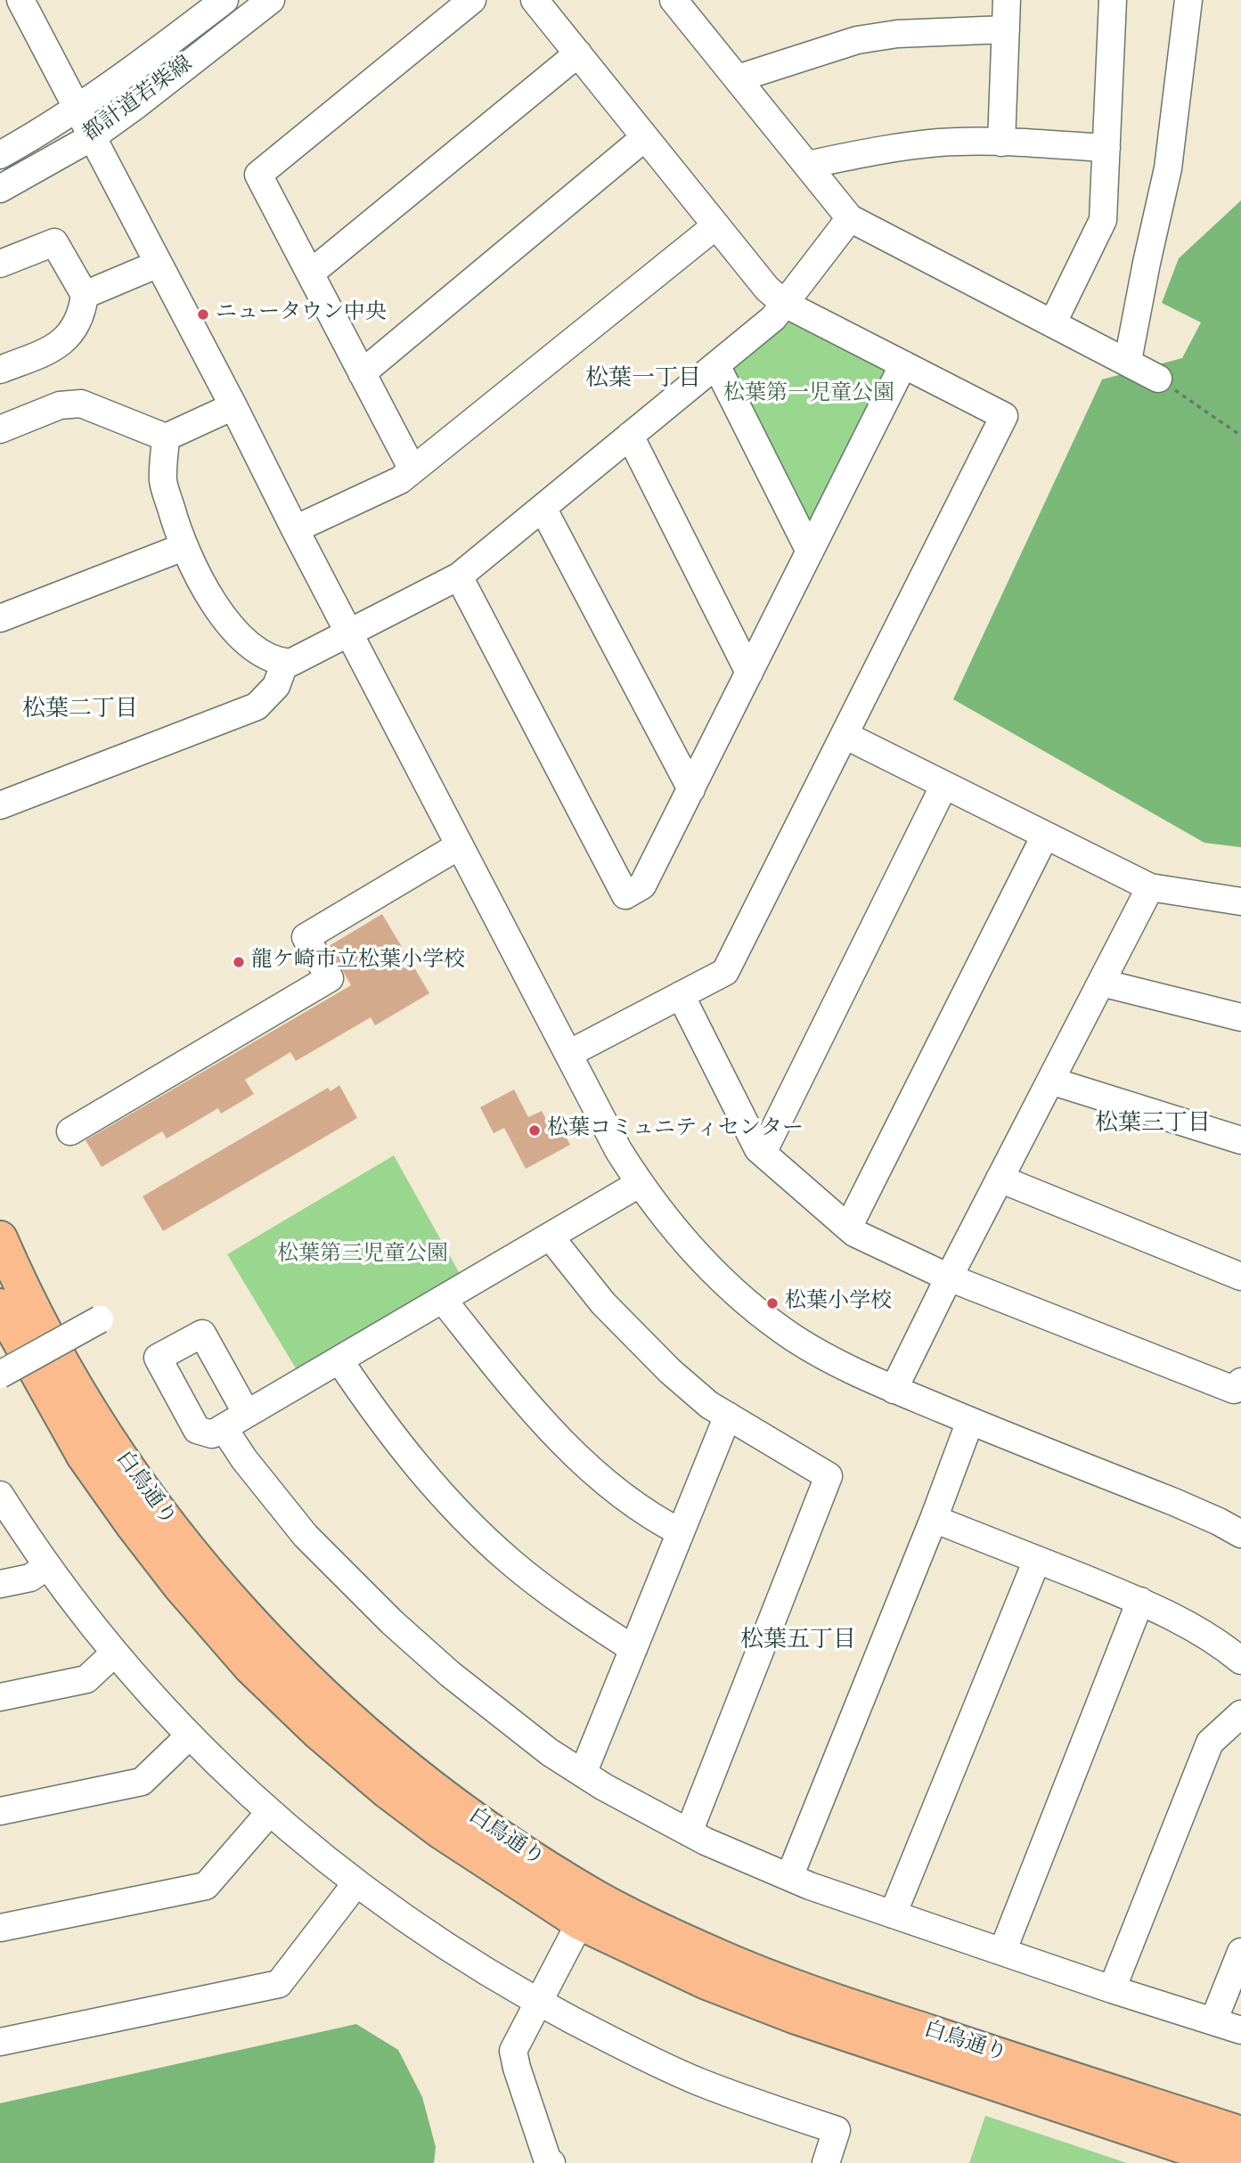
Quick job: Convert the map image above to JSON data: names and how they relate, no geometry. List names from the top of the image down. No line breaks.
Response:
{"streets":{"main road":["白鳥通り"],"street":["都計道若柴線"]},"districts":["松葉一丁目","松葉二丁目","松葉三丁目","松葉五丁目"],"parks":["松葉第一児童公園","松葉第三児童公園"],"places":["ニュータウン中央","龍ケ崎市立松葉小学校","松葉コミュニティセンター","松葉小学校"]}
